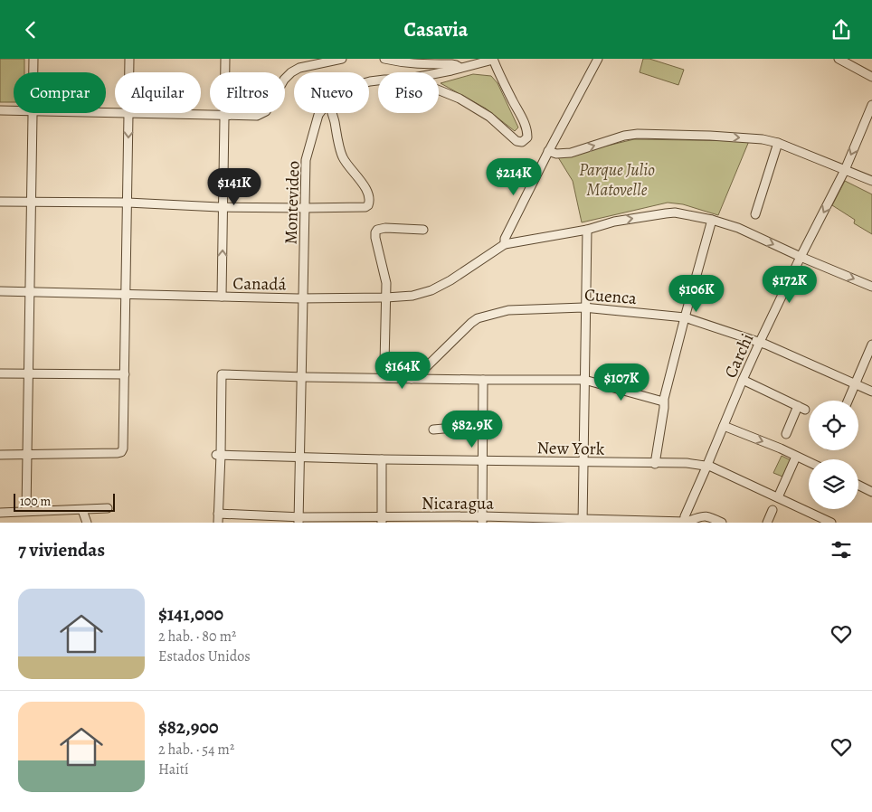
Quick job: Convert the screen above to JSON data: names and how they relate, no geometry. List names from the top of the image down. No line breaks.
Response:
{"streets":{"street":["Montevideo","Canadá","Cuenca","Carchi","New York","Nicaragua"]},"crossings":[["Montevideo","Canadá"],["Montevideo","New York"],["Montevideo","Nicaragua"],["Cuenca","Carchi"],["Carchi","New York"],["Carchi","Nicaragua"]],"parks":["Parque Julio Matovelle"],"scale_bar":"100 m","page":{"header":"Casavia","chip":["Comprar","Alquilar","Filtros","Nuevo","Piso"],"price":["$214K","$141K","$172K","$106K","$164K","$107K","$82.9K"],"scale":"100 m","heading":"7 viviendas","list":[{"name":"$141,000","note":"2 hab. · 80 m² · Estados Unidos"},{"name":"$82,900","note":"2 hab. · 54 m² · Haití"}]}}
